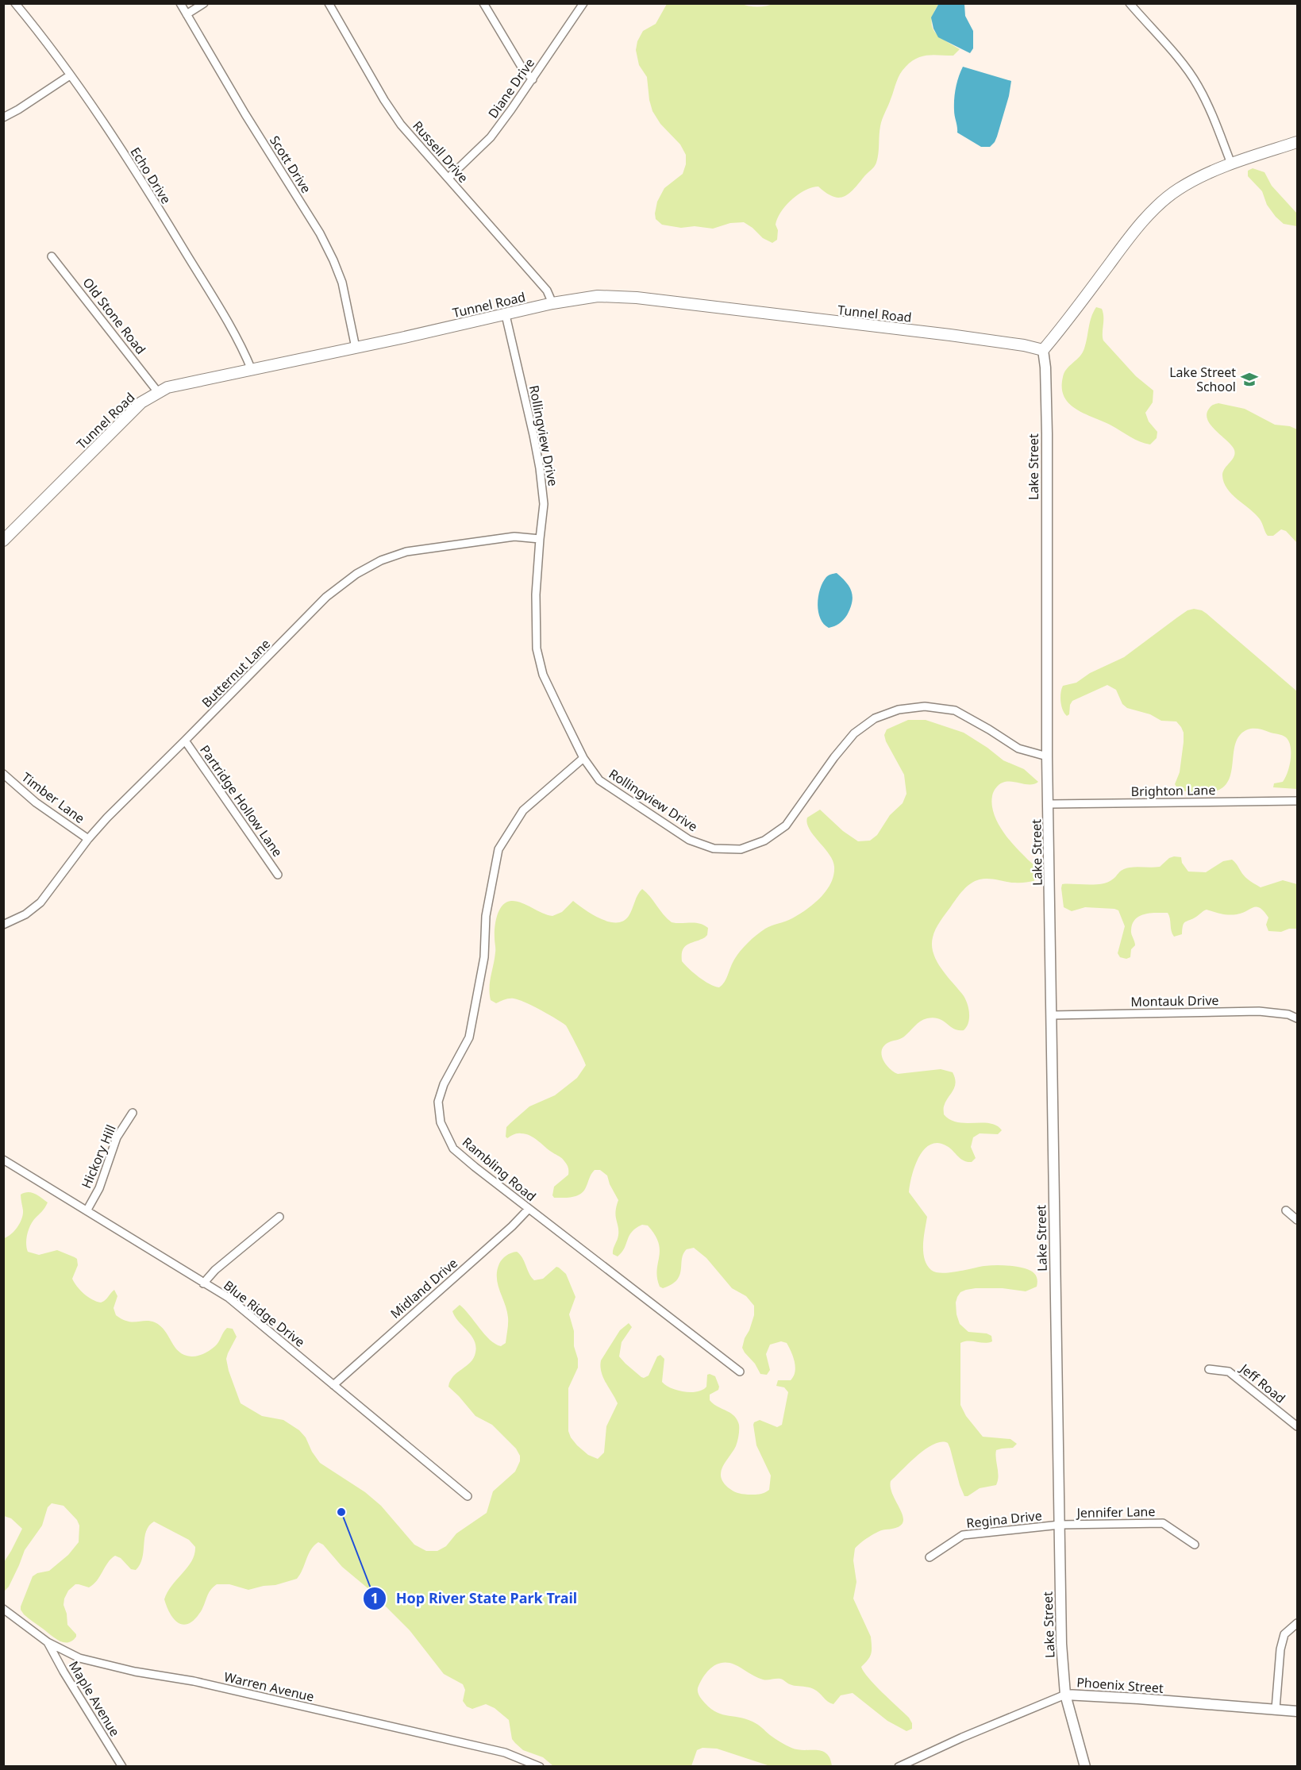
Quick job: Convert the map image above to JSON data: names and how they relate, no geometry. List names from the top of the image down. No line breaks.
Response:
{"streets":{"main road":["Tunnel Road"],"street":["Diane Drive","Russell Drive","Scott Drive","Echo Drive","Old Stone Road","Rollingview Drive","Lake Street","Butternut Lane","Brighton Lane","Timber Lane","Partridge Hollow Lane","Montauk Drive","Hickory Hill","Rambling Road","Midland Drive","Blue Ridge Drive","Jeff Road","Jennifer Lane","Regina Drive","Phoenix Street","Warren Avenue","Maple Avenue"]},"crossings":[["Diane Drive","Russell Drive"],["Russell Drive","Tunnel Road"],["Scott Drive","Tunnel Road"],["Echo Drive","Tunnel Road"],["Tunnel Road","Old Stone Road"],["Tunnel Road","Rollingview Drive"],["Tunnel Road","Lake Street"],["Rollingview Drive","Lake Street"],["Rollingview Drive","Butternut Lane"],["Rollingview Drive","Rambling Road"],["Lake Street","Brighton Lane"],["Lake Street","Montauk Drive"],["Lake Street","Jennifer Lane"],["Lake Street","Regina Drive"],["Lake Street","Phoenix Street"],["Butternut Lane","Timber Lane"],["Butternut Lane","Partridge Hollow Lane"],["Hickory Hill","Blue Ridge Drive"],["Rambling Road","Midland Drive"],["Midland Drive","Blue Ridge Drive"],["Jennifer Lane","Regina Drive"],["Warren Avenue","Maple Avenue"]],"places":{"school or university":["Lake Street School"],"other":["Hop River State Park Trail"]}}
